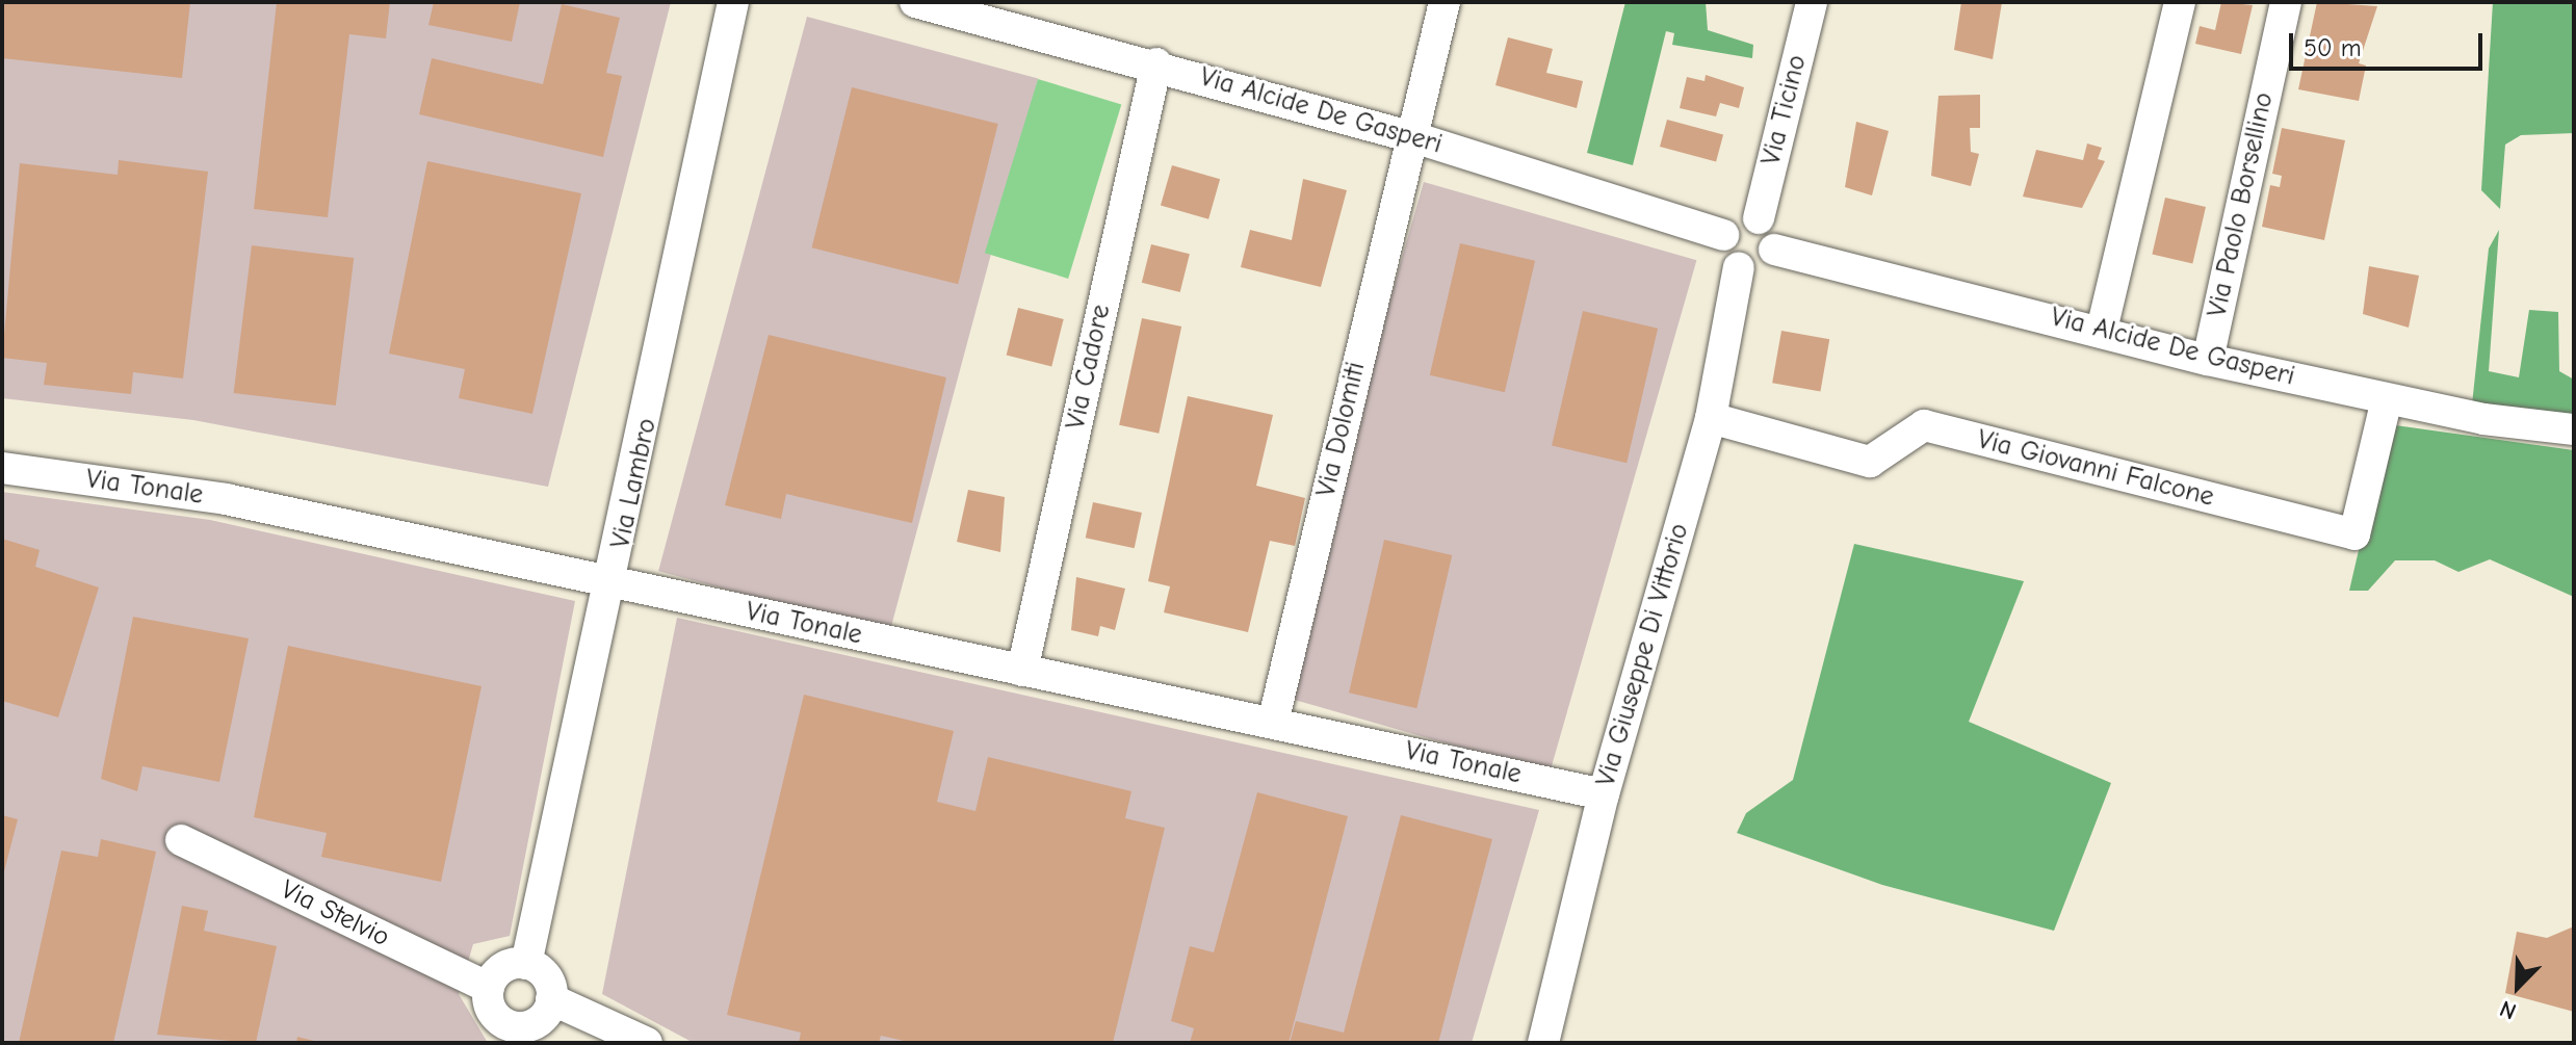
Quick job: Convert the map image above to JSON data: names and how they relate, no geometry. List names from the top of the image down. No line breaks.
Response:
{"streets":{"street":["Via Ticino","Via Alcide De Gasperi","Via Paolo Borsellino","Via Cadore","Via Dolomiti","Via Giovanni Falcone","Via Lambro","Via Tonale","Via Giuseppe Di Vittorio","Via Stelvio"]},"crossings":[["Via Ticino","Via Alcide De Gasperi"],["Via Ticino","Via Giuseppe Di Vittorio"],["Via Alcide De Gasperi","Via Paolo Borsellino"],["Via Alcide De Gasperi","Via Cadore"],["Via Alcide De Gasperi","Via Dolomiti"],["Via Alcide De Gasperi","Via Giovanni Falcone"],["Via Alcide De Gasperi","Via Giuseppe Di Vittorio"],["Via Cadore","Via Tonale"],["Via Dolomiti","Via Tonale"],["Via Giovanni Falcone","Via Giuseppe Di Vittorio"],["Via Lambro","Via Tonale"],["Via Lambro","Via Stelvio"],["Via Tonale","Via Giuseppe Di Vittorio"]],"scale_bar":"50 m","north":"bottom left"}
